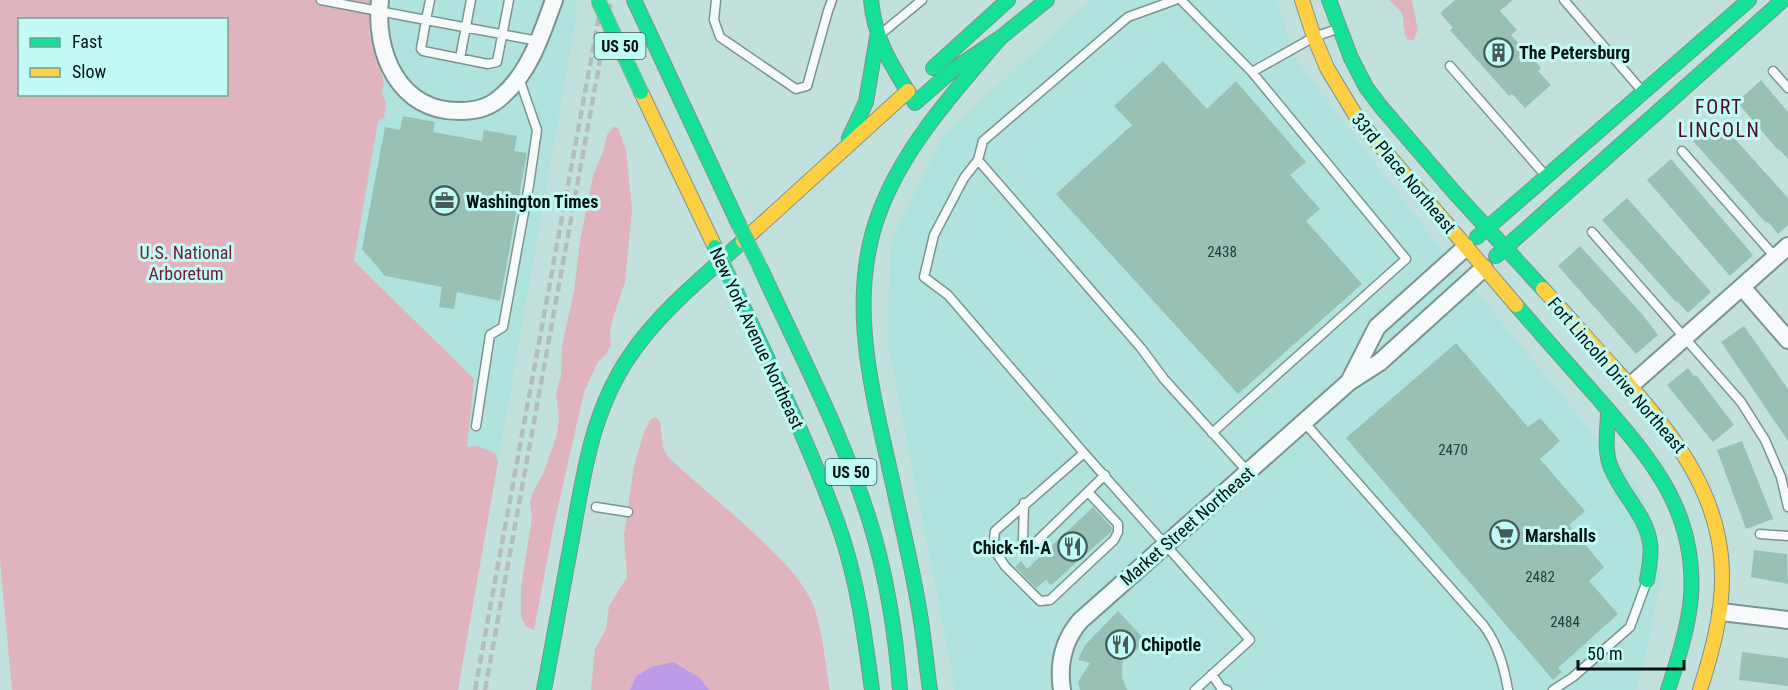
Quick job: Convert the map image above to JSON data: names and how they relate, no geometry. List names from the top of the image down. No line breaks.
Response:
{"streets":{"main road":["US 50","33rd Place Northeast","New York Avenue Northeast","Fort Lincoln Drive Northeast"],"street":["Market Street Northeast"]},"crossings":[["33rd Place Northeast","Fort Lincoln Drive Northeast"],["33rd Place Northeast","Market Street Northeast"],["Fort Lincoln Drive Northeast","Market Street Northeast"]],"districts":["FORT LINCOLN"],"parks":["U.S. National Arboretum"],"places":{"building":["The Petersburg"],"office":["Washington Times"],"supermarket":["Marshalls"],"restaurant":["Chick-fil-A","Chipotle"]},"house_numbers":["2438","2470","2482","2484"],"legend":["Fast","Slow"],"scale_bar":"50 m"}
